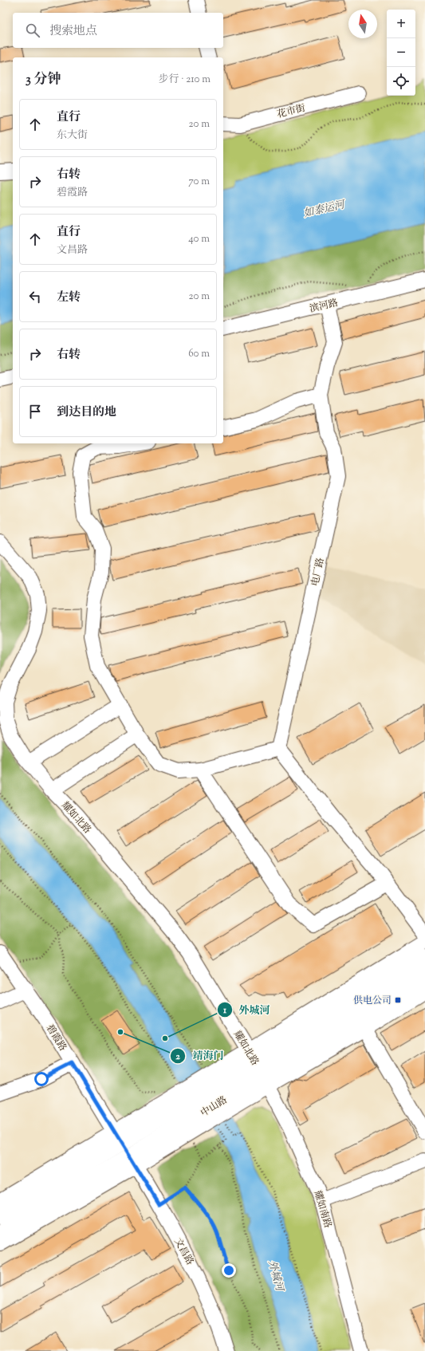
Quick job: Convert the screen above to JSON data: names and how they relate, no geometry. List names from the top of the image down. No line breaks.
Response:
{"streets":{"main road":["中山路"],"street":["花市街","滨河路","电厂路","耀如北路","碧霞路","耀如南路","文昌路"]},"crossings":[["耀如北路","中山路"],["耀如北路","耀如南路"],["碧霞路","中山路"],["碧霞路","文昌路"],["中山路","耀如南路"],["中山路","文昌路"]],"water":["如泰运河","外城河"],"places":{"transit":["供电公司"],"other":["靖海门","外城河"]},"north":"top","page":{"map_buttons":["+","−"],"search":"搜索地点","heading":["3 分钟","步行 · 210 m"],"list":[["直行","东大街","20 m"],["右转","碧霞路","70 m"],["直行","文昌路","40 m"],["左转","20 m"],["右转","60 m"],"到达目的地"]}}
